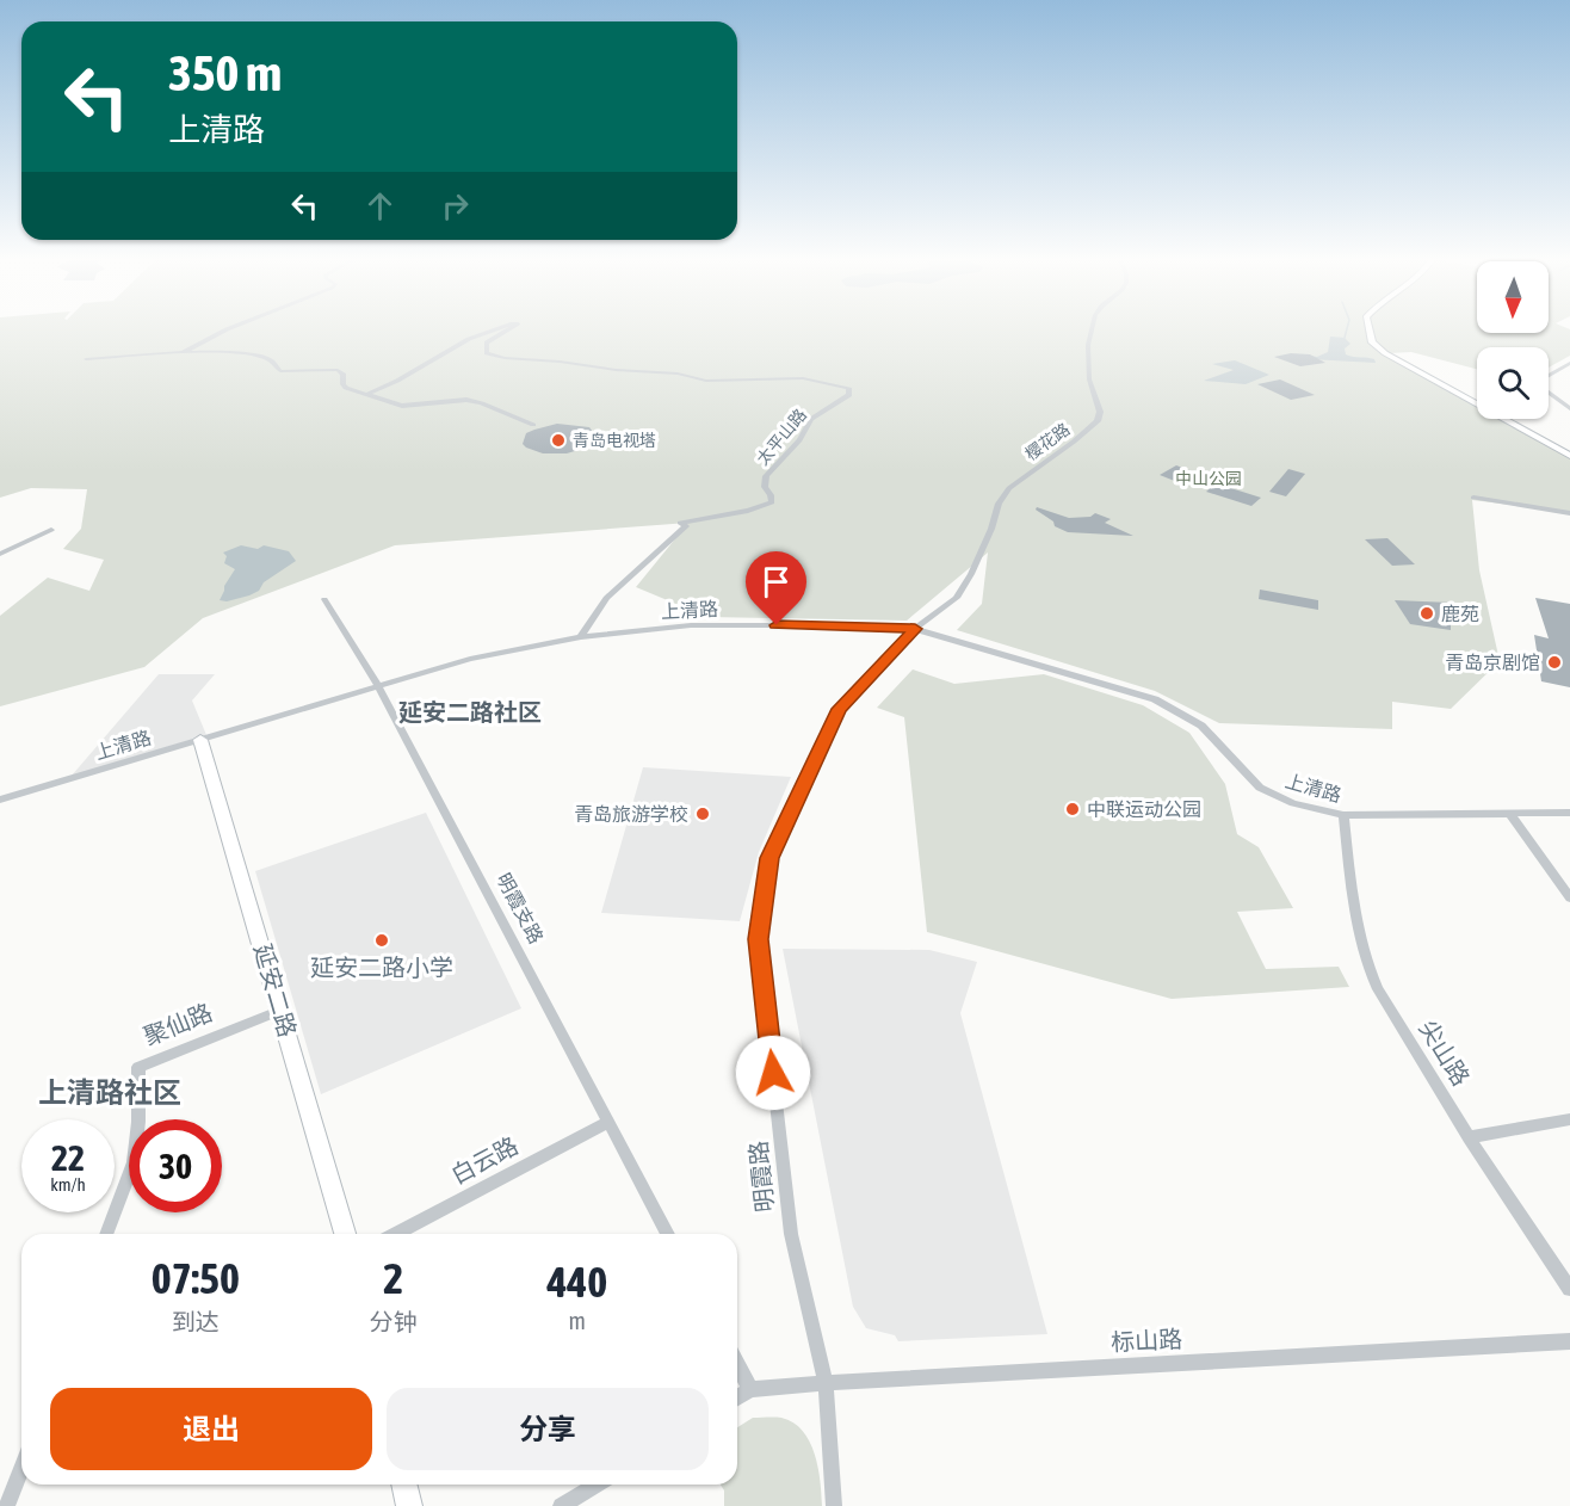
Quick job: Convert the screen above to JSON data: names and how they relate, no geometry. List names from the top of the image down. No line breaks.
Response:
{"streets":{"main road":["延安二路"],"street":["太平山路","樱花路","上清路","明霞支路","聚仙路","尖山路","白云路","明霞路","标山路"]},"crossings":[["太平山路","上清路"],["樱花路","上清路"],["樱花路","明霞路"],["上清路","明霞支路"],["上清路","延安二路"],["上清路","尖山路"],["上清路","明霞路"],["明霞支路","白云路"],["延安二路","聚仙路"],["明霞路","标山路"]],"districts":["延安二路社区","上清路社区"],"parks":["中山公园"],"places":["青岛电视塔","鹿苑","青岛京剧馆","中联运动公园","青岛旅游学校","延安二路小学"],"north":"bottom","page":{"turn":["350 m","上清路"],"speed":"22 km/h","limit":"30","eta":["07:50","到达","2","分钟","440","m"],"buttons":["退出","分享"]}}
